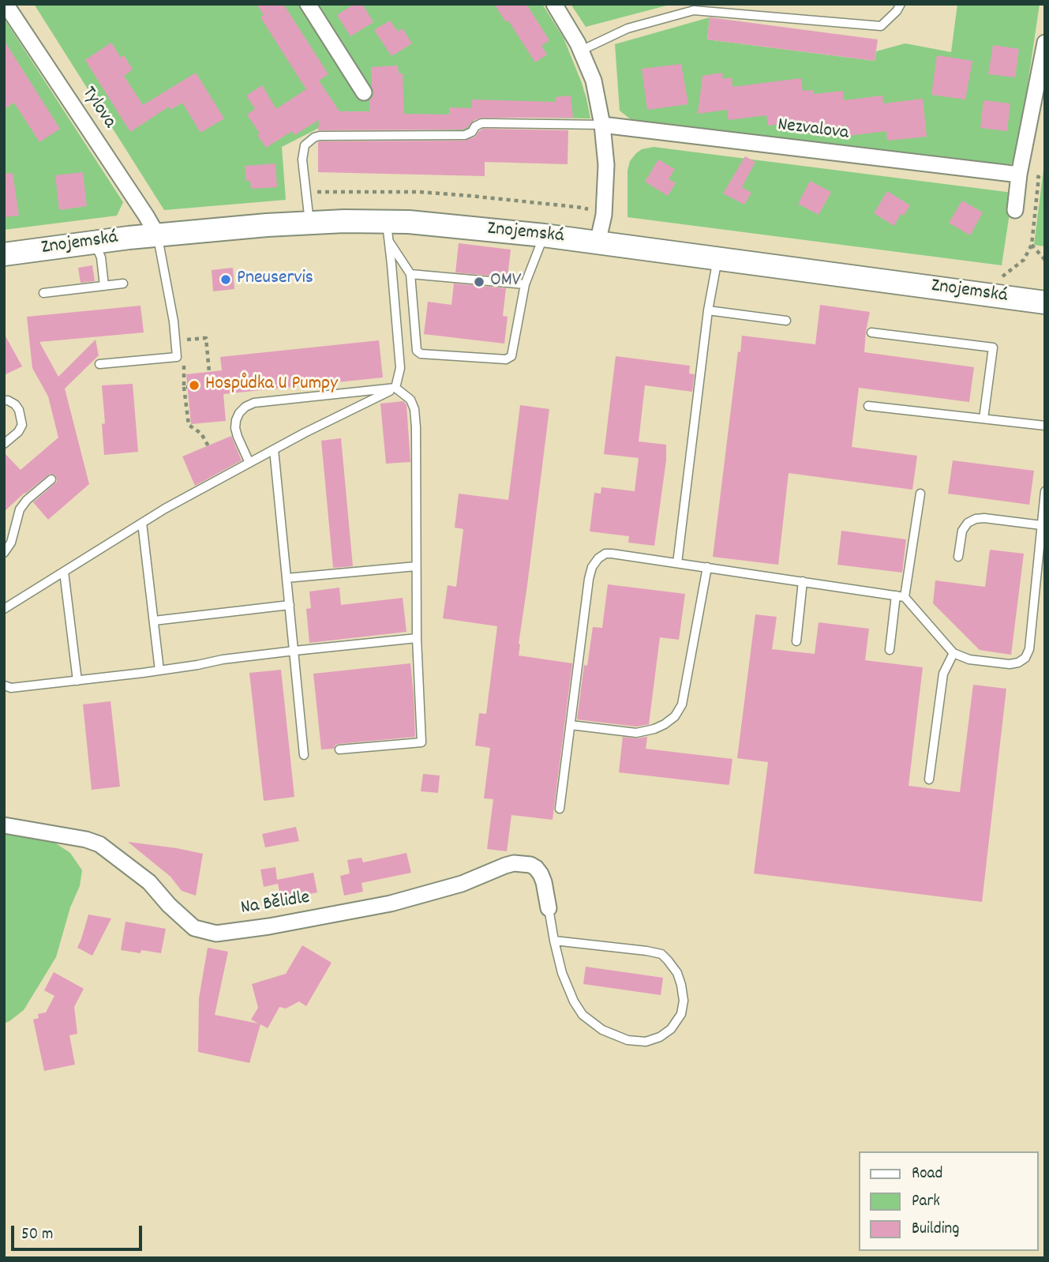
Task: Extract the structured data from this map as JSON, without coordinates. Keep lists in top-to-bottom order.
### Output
{
  "streets": {
    "main road": ["Znojemská"],
    "street": ["Tylova", "Nezvalova", "Na Bělidle"]
  },
  "crossings": [
    ["Tylova", "Znojemská"]
  ],
  "places": ["Pneuservis", "OMV", "Hospůdka U Pumpy"],
  "legend": ["Road", "Park", "Building"],
  "scale_bar": "50 m"
}
